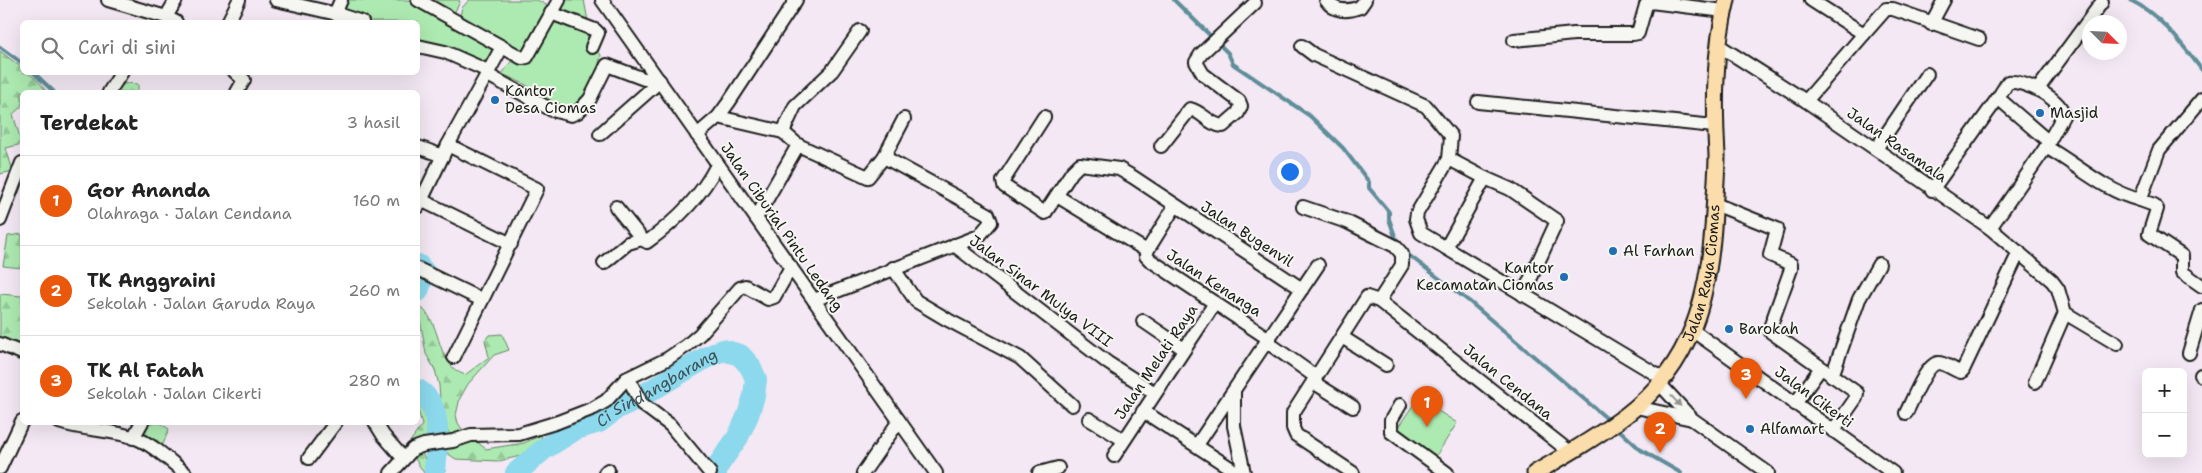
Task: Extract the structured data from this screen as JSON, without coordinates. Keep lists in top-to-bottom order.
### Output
{
  "streets": {
    "main road": ["Jalan Raya Ciomas"],
    "street": [
      "Jalan Rasamala",
      "Jalan Ciburial Pintu Ledang",
      "Jalan Bugenvil",
      "Jalan Kenanga",
      "Jalan Sinar Mulya VIII",
      "Jalan Melati Raya",
      "Jalan Cendana",
      "Jalan Cikerti"
    ]
  },
  "crossings": [
    ["Jalan Rasamala", "Jalan Raya Ciomas"],
    ["Jalan Ciburial Pintu Ledang", "Jalan Sinar Mulya VIII"],
    ["Jalan Bugenvil", "Jalan Kenanga"],
    ["Jalan Raya Ciomas", "Jalan Cendana"],
    ["Jalan Raya Ciomas", "Jalan Cikerti"],
    ["Jalan Kenanga", "Jalan Melati Raya"],
    ["Jalan Sinar Mulya VIII", "Jalan Melati Raya"]
  ],
  "water": ["Ci Sindangbarang"],
  "places": [
    "Kantor Desa Ciomas",
    "Masjid",
    "Al Farhan",
    "Kantor Kecamatan Ciomas",
    "Barokah",
    "Alfamart"
  ],
  "north": "bottom right",
  "page": {
    "search": "Cari di sini",
    "heading": ["Terdekat", "3 hasil"],
    "list": [
      {
        "mark": "1",
        "name": "Gor Ananda",
        "note": "Olahraga · Jalan Cendana",
        "value": "160 m"
      },
      {
        "mark": "2",
        "name": "TK Anggraini",
        "note": "Sekolah · Jalan Garuda Raya",
        "value": "260 m"
      },
      {
        "mark": "3",
        "name": "TK Al Fatah",
        "note": "Sekolah · Jalan Cikerti",
        "value": "280 m"
      }
    ],
    "pins": ["3", "1", "2"],
    "map_buttons": ["+", "−"]
  }
}
